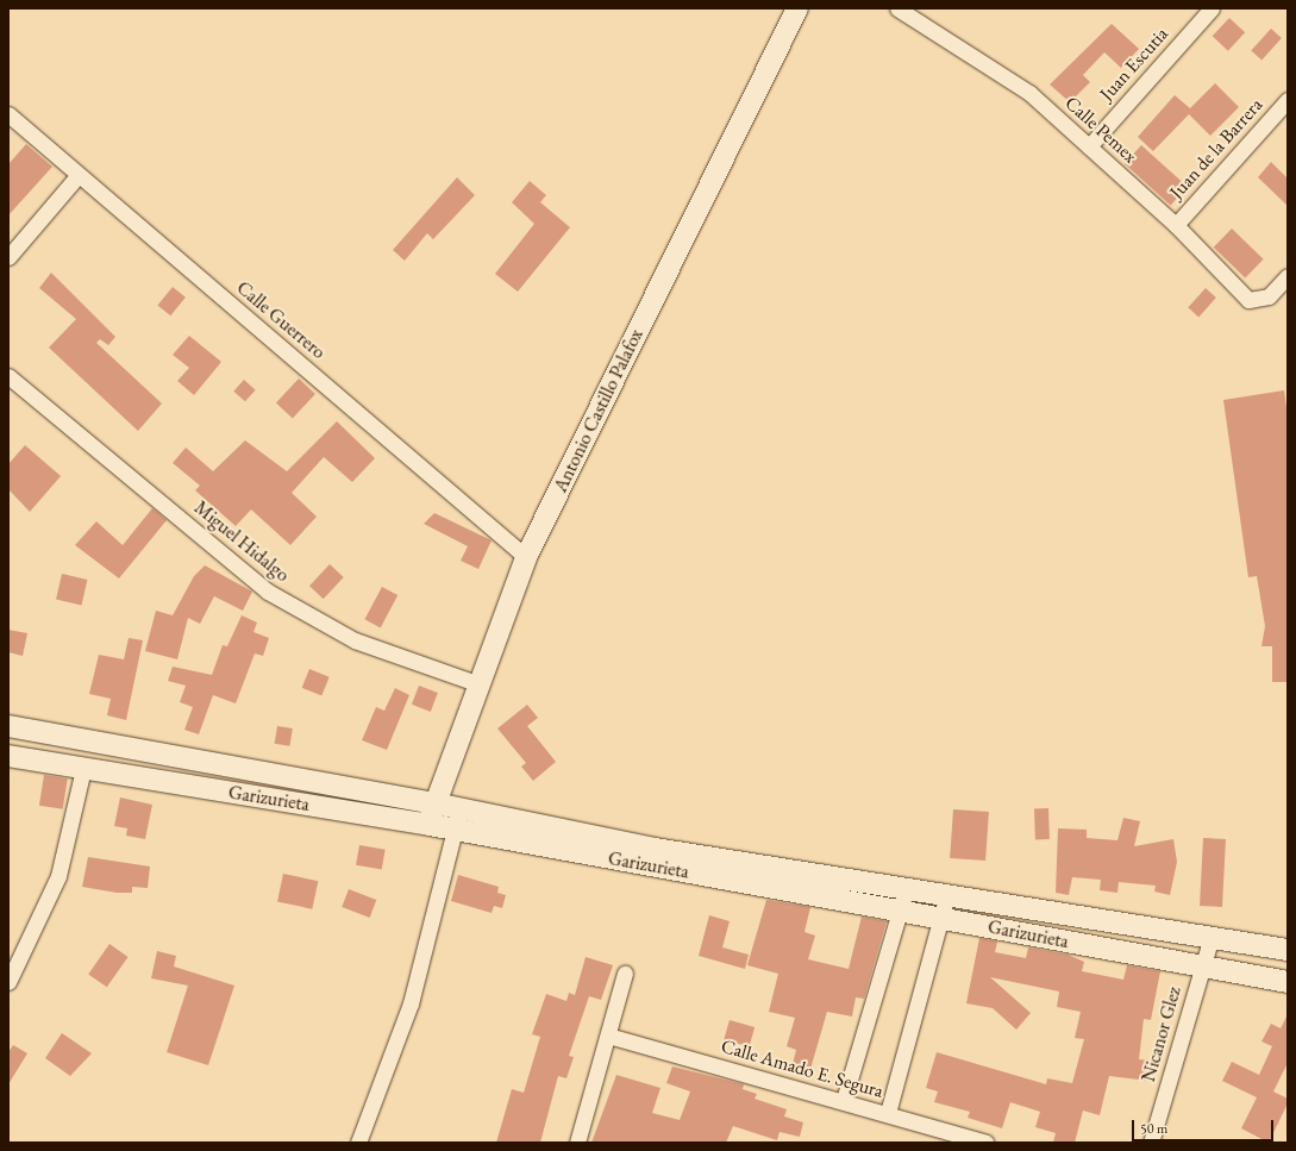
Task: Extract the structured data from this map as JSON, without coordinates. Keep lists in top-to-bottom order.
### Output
{
  "streets": {
    "main road": ["Antonio Castillo Palafox", "Garizurieta"],
    "street": [
      "Juan Escutia",
      "Calle Pemex",
      "Juan de la Barrera",
      "Calle Guerrero",
      "Miguel Hidalgo",
      "Nicanor Glez",
      "Calle Amado E. Segura"
    ]
  },
  "crossings": [
    ["Juan Escutia", "Calle Pemex"],
    ["Calle Pemex", "Juan de la Barrera"],
    ["Calle Guerrero", "Antonio Castillo Palafox"],
    ["Antonio Castillo Palafox", "Miguel Hidalgo"],
    ["Antonio Castillo Palafox", "Garizurieta"],
    ["Garizurieta", "Nicanor Glez"]
  ],
  "scale_bar": "50 m"
}
